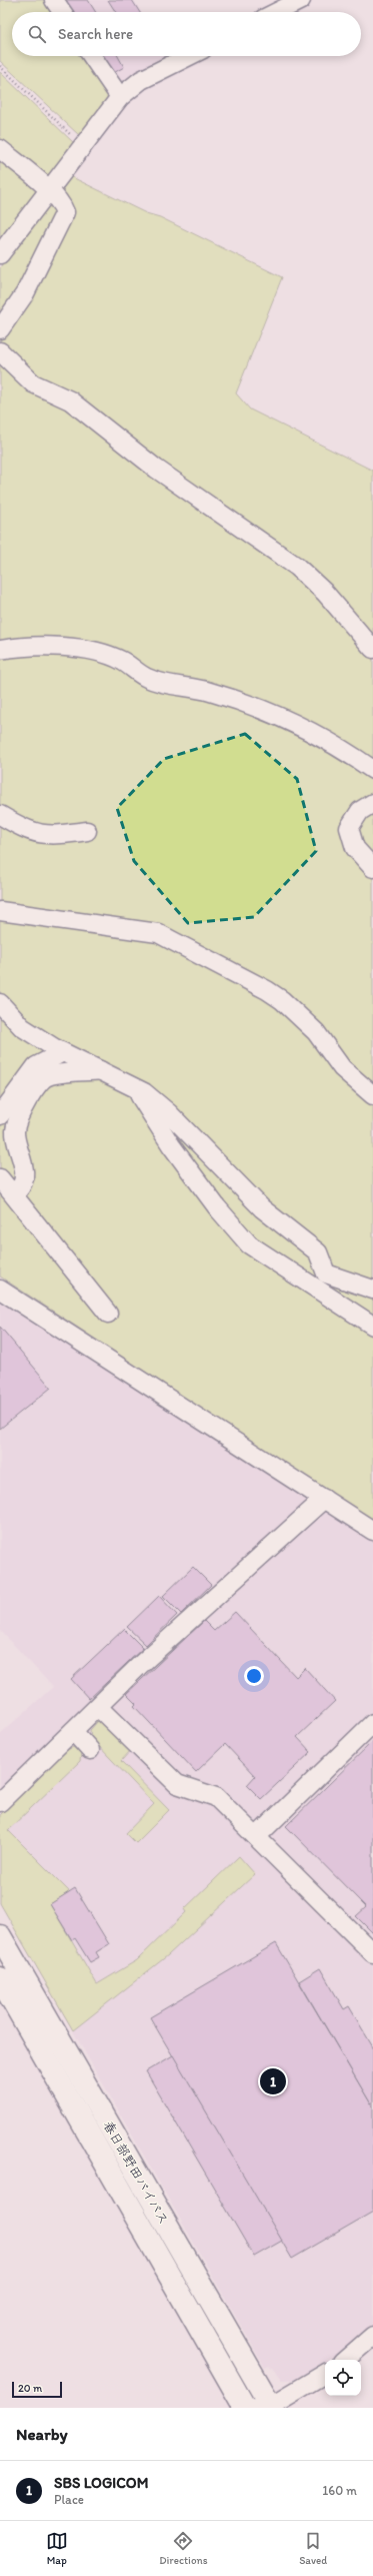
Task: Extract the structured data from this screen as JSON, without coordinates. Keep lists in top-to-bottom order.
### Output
{
  "streets": {
    "highway": ["春日部野田バイパス"]
  },
  "scale_bar": "20 m",
  "page": {
    "search": "Search here",
    "pins": "1",
    "scale": "20 m",
    "heading": "Nearby",
    "list": [
      {
        "mark": "1",
        "name": "SBS LOGICOM",
        "note": "Place",
        "value": "160 m"
      }
    ],
    "nav": ["Map", "Directions", "Saved"]
  }
}
